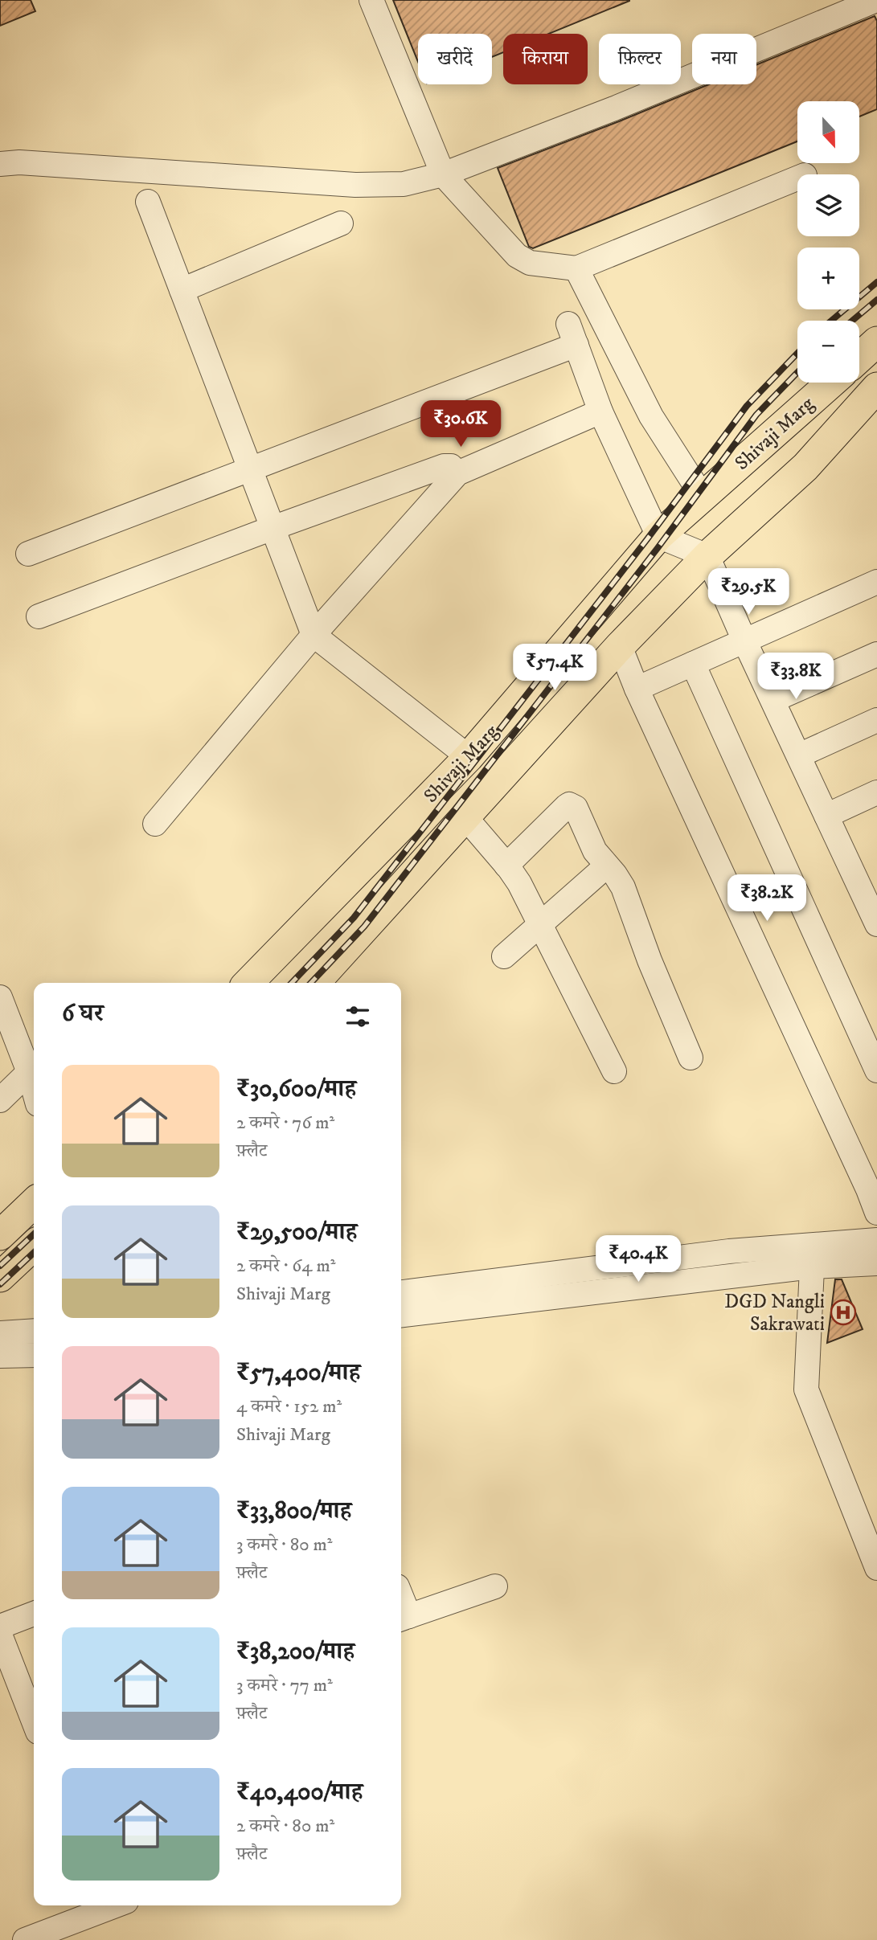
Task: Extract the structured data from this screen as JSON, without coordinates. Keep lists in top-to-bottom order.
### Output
{
  "streets": {
    "main road": ["Shivaji Marg"]
  },
  "places": {
    "hospital": ["DGD Nangli Sakrawati"]
  },
  "north": "bottom",
  "page": {
    "chip": [
      "खरीदें",
      "किराया",
      "फ़िल्टर",
      "नया"
    ],
    "map_buttons": ["+", "−"],
    "price": [
      "₹30.6K",
      "₹29.5K",
      "₹57.4K",
      "₹33.8K",
      "₹38.2K",
      "₹40.4K"
    ],
    "heading": "6 घर",
    "list": [
      {
        "name": "₹30,600/माह",
        "note": "2 कमरे · 76 m² · फ़्लैट"
      },
      {
        "name": "₹29,500/माह",
        "note": "2 कमरे · 64 m² · Shivaji Marg"
      },
      {
        "name": "₹57,400/माह",
        "note": "4 कमरे · 152 m² · Shivaji Marg"
      },
      {
        "name": "₹33,800/माह",
        "note": "3 कमरे · 80 m² · फ़्लैट"
      },
      {
        "name": "₹38,200/माह",
        "note": "3 कमरे · 77 m² · फ़्लैट"
      },
      {
        "name": "₹40,400/माह",
        "note": "2 कमरे · 80 m² · फ़्लैट"
      }
    ]
  }
}
